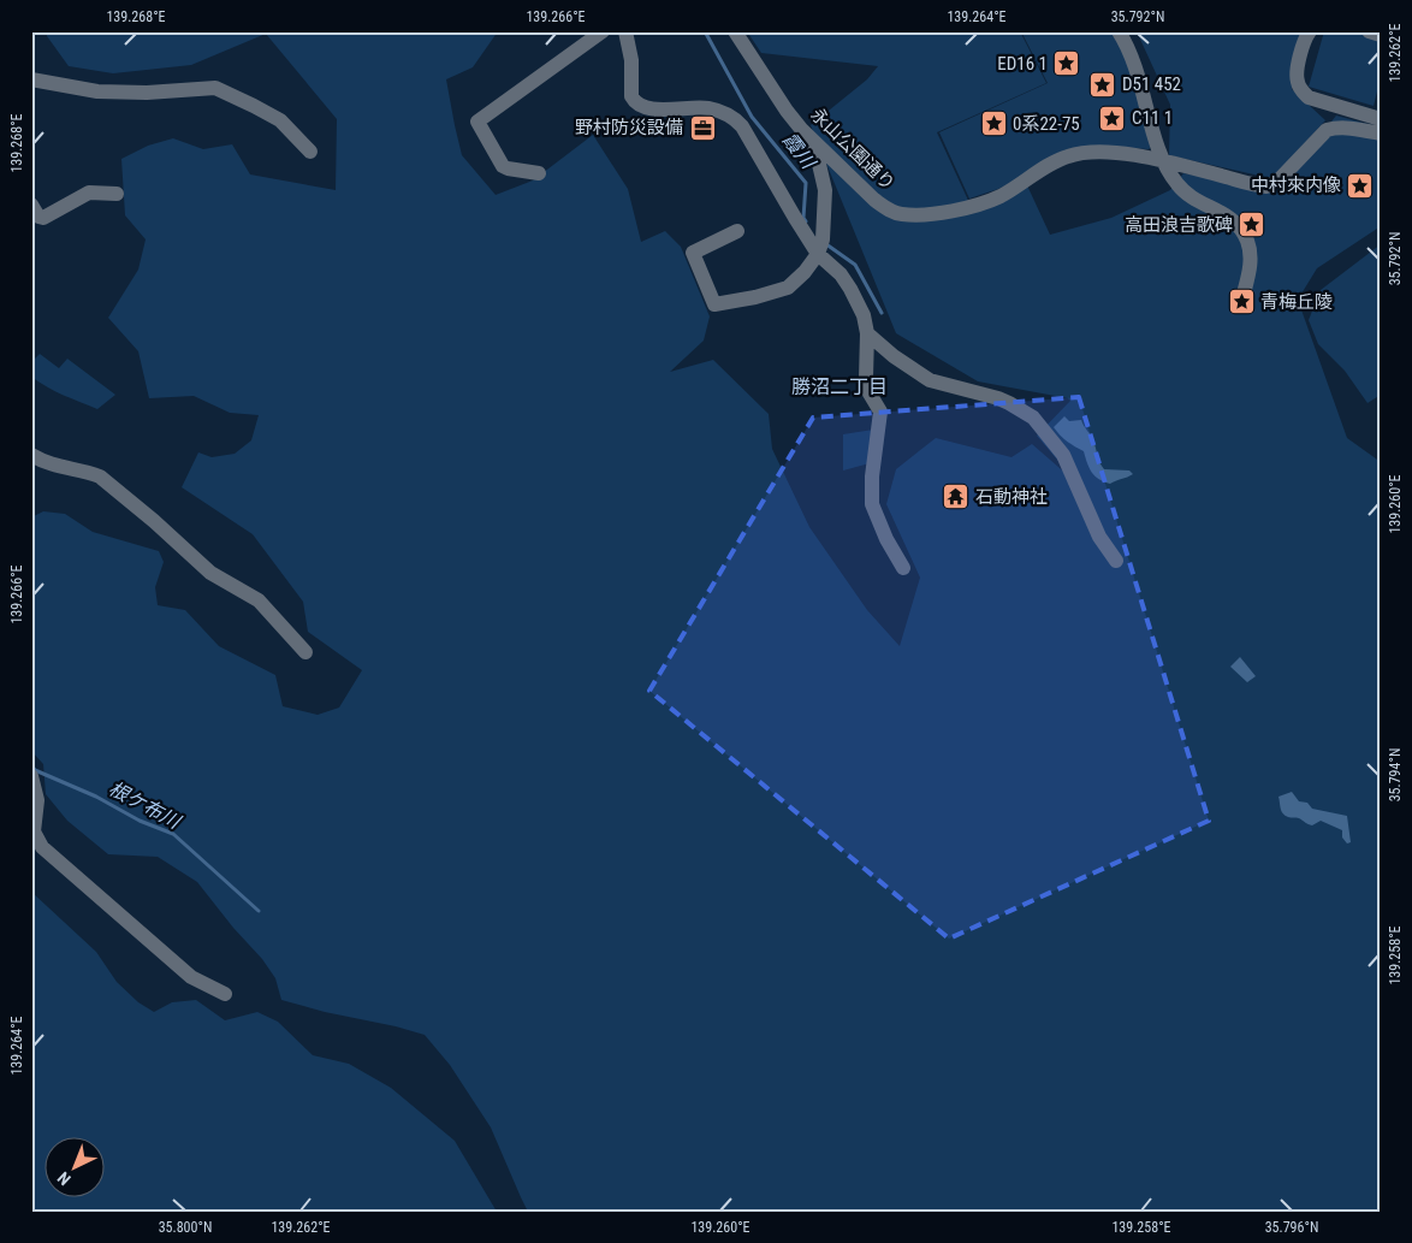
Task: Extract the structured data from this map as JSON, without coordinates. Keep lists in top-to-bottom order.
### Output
{
  "streets": {
    "street": ["永山公園通り"]
  },
  "districts": ["勝沼二丁目"],
  "water": ["霞川", "根ケ布川"],
  "places": {
    "place": [
      "ED16 1",
      "D51 452",
      "C11 1",
      "0系22-75",
      "中村來内像",
      "高田浪吉歌碑",
      "青梅丘陵"
    ],
    "office": ["野村防災設備"],
    "temple": ["石動神社"]
  },
  "north": "bottom left",
  "coordinates": [
    "139.268°E",
    "139.266°E",
    "139.264°E",
    "35.792°N",
    "139.262°E",
    "139.260°E",
    "35.794°N",
    "139.258°E",
    "35.800°N",
    "35.796°N"
  ]
}
